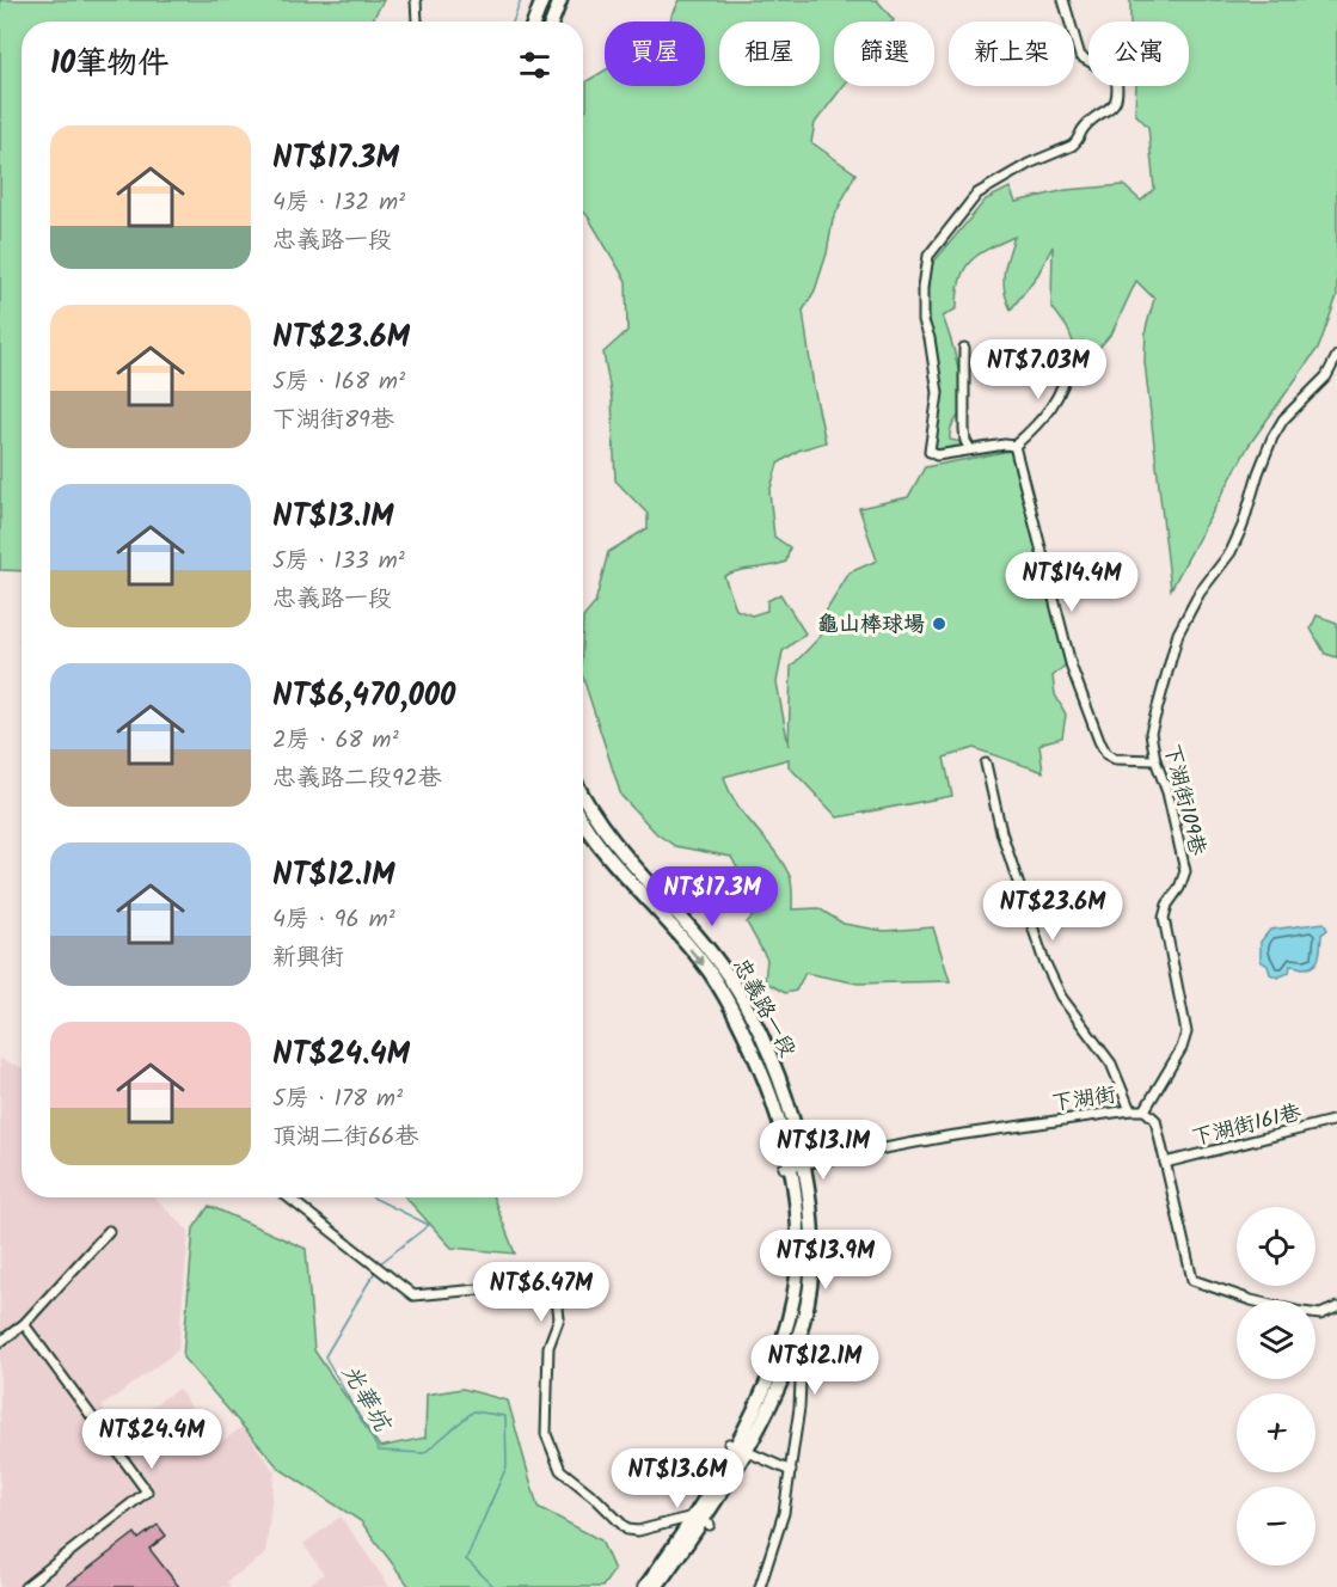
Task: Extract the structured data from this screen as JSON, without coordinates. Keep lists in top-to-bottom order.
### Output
{
  "streets": {
    "main road": ["忠義路一段"],
    "street": ["下湖街109巷", "下湖街", "下湖街161巷"]
  },
  "crossings": [
    ["下湖街109巷", "下湖街"],
    ["忠義路一段", "下湖街"],
    ["下湖街", "下湖街161巷"]
  ],
  "water": ["光華坑"],
  "places": ["龜山棒球場"],
  "page": {
    "chip": [
      "買屋",
      "租屋",
      "篩選",
      "新上架",
      "公寓"
    ],
    "heading": "10筆物件",
    "list": [
      {
        "name": "NT$17.3M",
        "note": "4房 · 132 m² · 忠義路一段"
      },
      {
        "name": "NT$23.6M",
        "note": "5房 · 168 m² · 下湖街89巷"
      },
      {
        "name": "NT$13.1M",
        "note": "5房 · 133 m² · 忠義路一段"
      },
      {
        "name": "NT$6,470,000",
        "note": "2房 · 68 m² · 忠義路二段92巷"
      },
      {
        "name": "NT$12.1M",
        "note": "4房 · 96 m² · 新興街"
      },
      {
        "name": "NT$24.4M",
        "note": "5房 · 178 m² · 頂湖二街66巷"
      }
    ],
    "price": [
      "NT$7.03M",
      "NT$14.4M",
      "NT$17.3M",
      "NT$23.6M",
      "NT$13.1M",
      "NT$13.9M",
      "NT$6.47M",
      "NT$12.1M",
      "NT$24.4M",
      "NT$13.6M"
    ],
    "map_buttons": ["+", "−"]
  }
}
